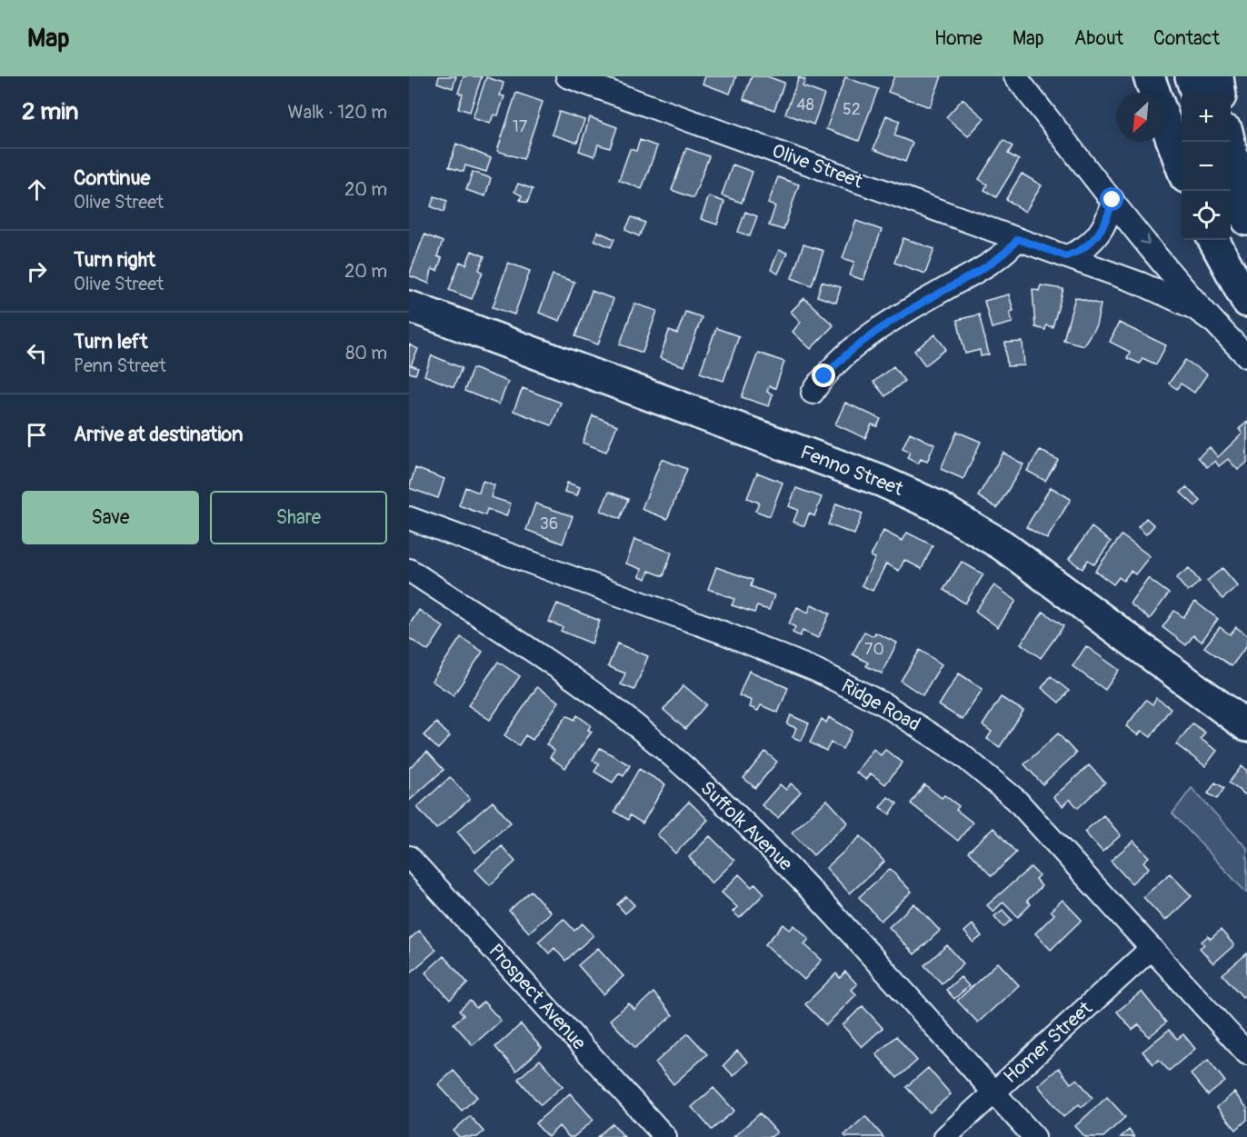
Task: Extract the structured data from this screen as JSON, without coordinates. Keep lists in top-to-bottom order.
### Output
{
  "streets": {
    "main road": ["Fenno Street"],
    "street": [
      "Olive Street",
      "Ridge Road",
      "Suffolk Avenue",
      "Prospect Avenue",
      "Homer Street"
    ]
  },
  "crossings": [
    ["Ridge Road", "Homer Street"],
    ["Suffolk Avenue", "Homer Street"]
  ],
  "house_numbers": [
    "48",
    "52",
    "17",
    "36",
    "70"
  ],
  "north": "bottom left",
  "page": {
    "header": "Map",
    "nav": [
      "Home",
      "Map",
      "About",
      "Contact"
    ],
    "heading": ["2 min", "Walk · 120 m"],
    "map_buttons": ["+", "−"],
    "list": [
      ["Continue", "Olive Street", "20 m"],
      ["Turn right", "Olive Street", "20 m"],
      ["Turn left", "Penn Street", "80 m"],
      "Arrive at destination"
    ],
    "buttons": ["Save", "Share"]
  }
}
